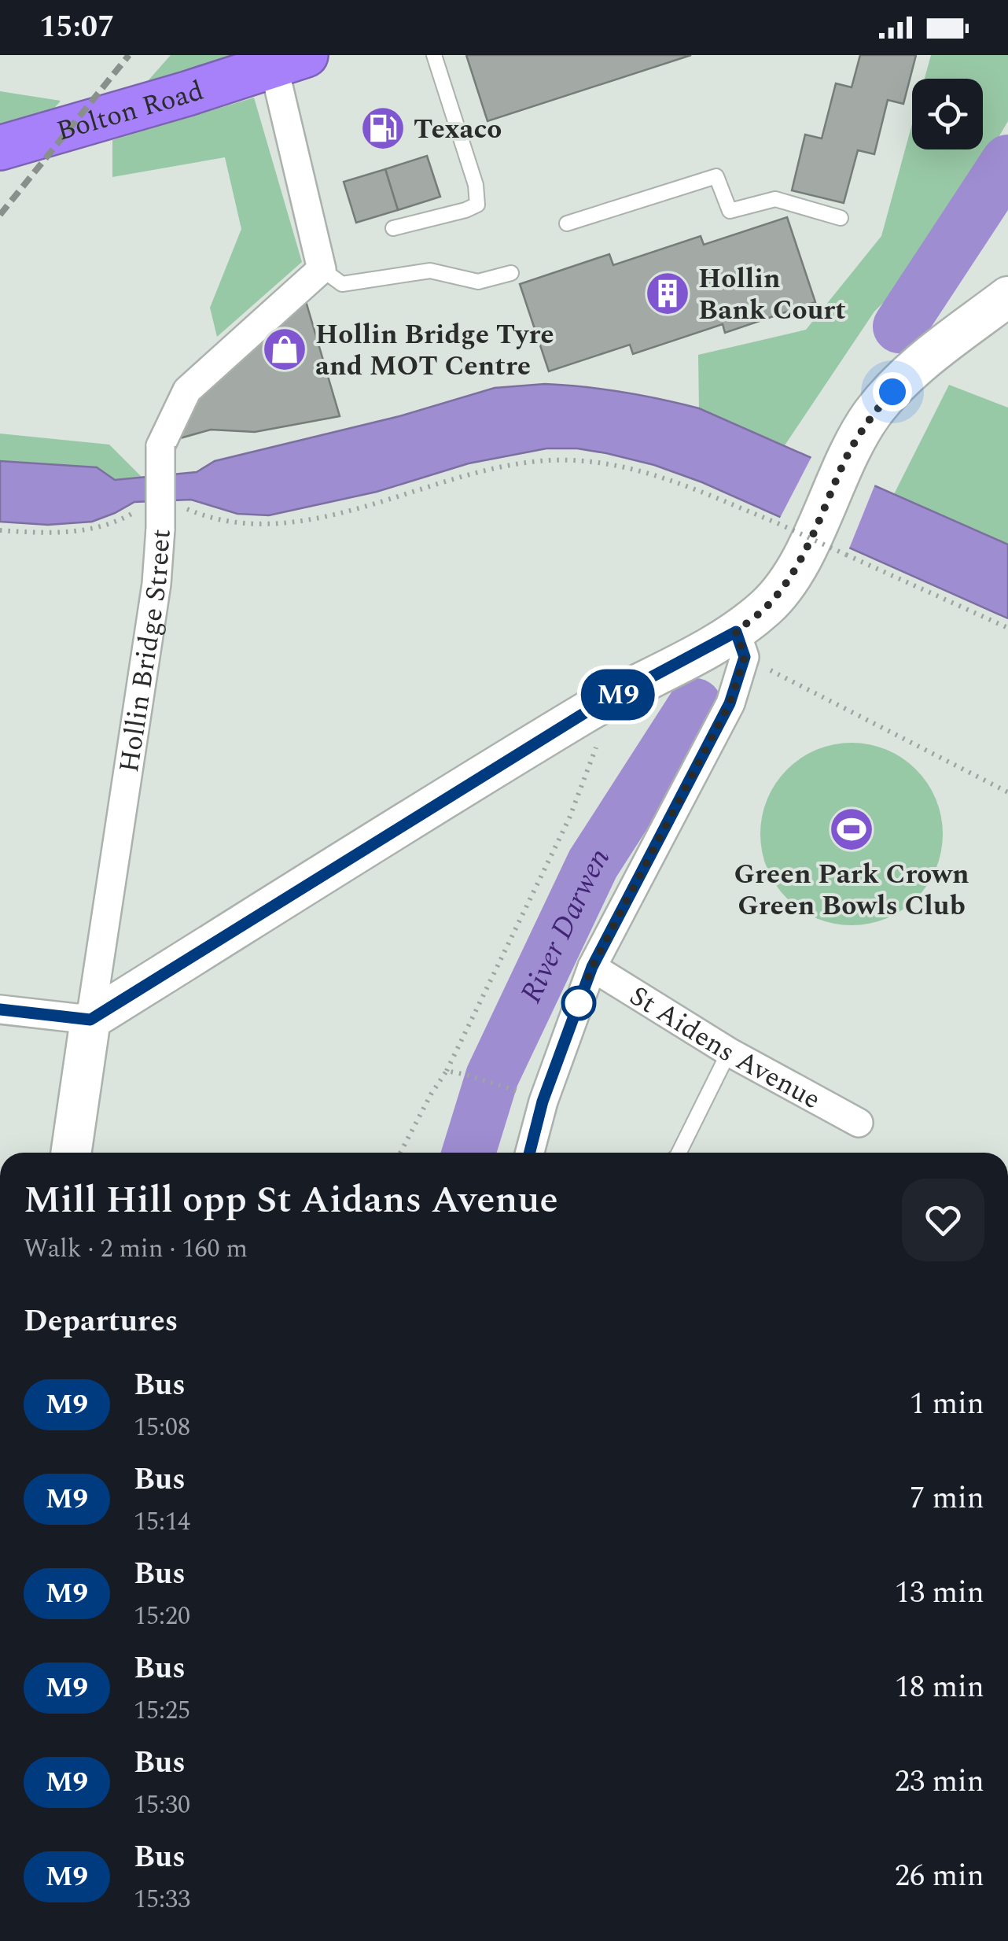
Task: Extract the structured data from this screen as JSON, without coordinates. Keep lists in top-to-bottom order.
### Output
{
  "streets": {
    "highway": ["Bolton Road"],
    "main road": ["Hollin Bridge Street"],
    "street": ["St Aidens Avenue"]
  },
  "water": ["River Darwen"],
  "places": {
    "fuel station": ["Texaco"],
    "building": ["Hollin Bank Court"],
    "shop": ["Hollin Bridge Tyre and MOT Centre"],
    "sports": ["Green Park Crown Green Bowls Club"]
  },
  "lines": ["bus line M9"],
  "page": {
    "status": "15:07",
    "on_map": "M9",
    "heading": [
      ["Mill Hill opp St Aidans Avenue", "Walk · 2 min · 160 m"],
      "Departures"
    ],
    "list": [
      {
        "mark": "M9",
        "name": "Bus",
        "note": "15:08",
        "value": "1 min"
      },
      {
        "mark": "M9",
        "name": "Bus",
        "note": "15:14",
        "value": "7 min"
      },
      {
        "mark": "M9",
        "name": "Bus",
        "note": "15:20",
        "value": "13 min"
      },
      {
        "mark": "M9",
        "name": "Bus",
        "note": "15:25",
        "value": "18 min"
      },
      {
        "mark": "M9",
        "name": "Bus",
        "note": "15:30",
        "value": "23 min"
      },
      {
        "mark": "M9",
        "name": "Bus",
        "note": "15:33",
        "value": "26 min"
      }
    ]
  }
}
